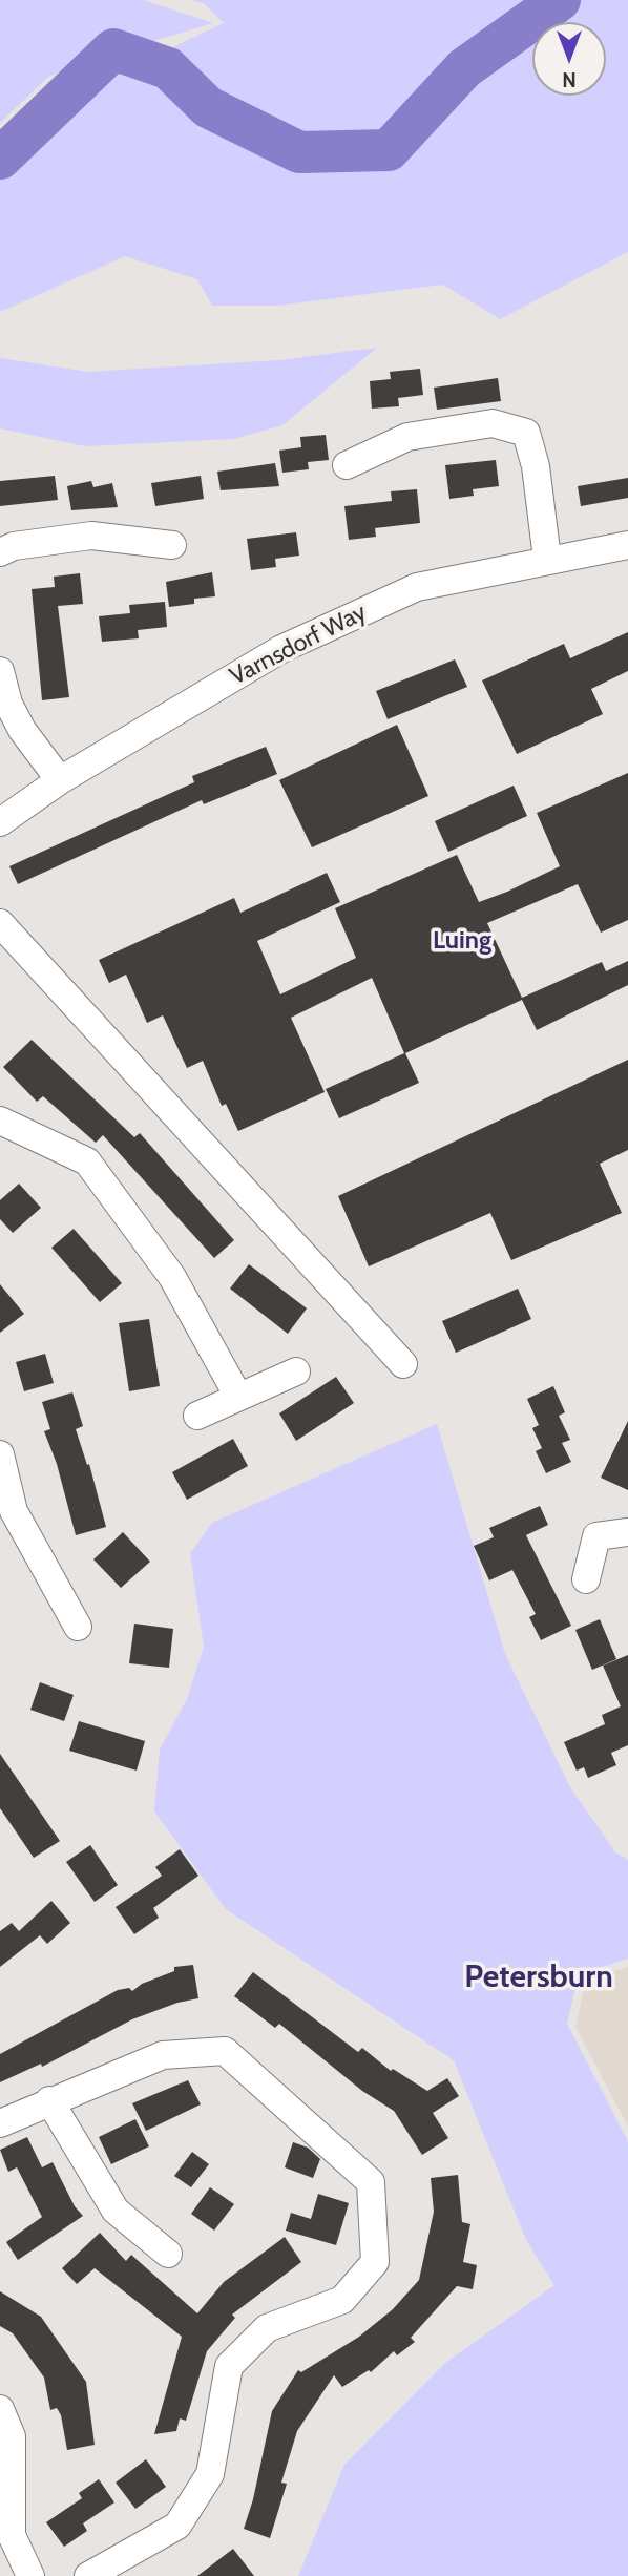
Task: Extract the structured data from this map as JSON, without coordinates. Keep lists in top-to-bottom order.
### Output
{
  "streets": {
    "street": ["Varnsdorf Way"]
  },
  "districts": ["Luing", "Petersburn"],
  "north": "bottom"
}
